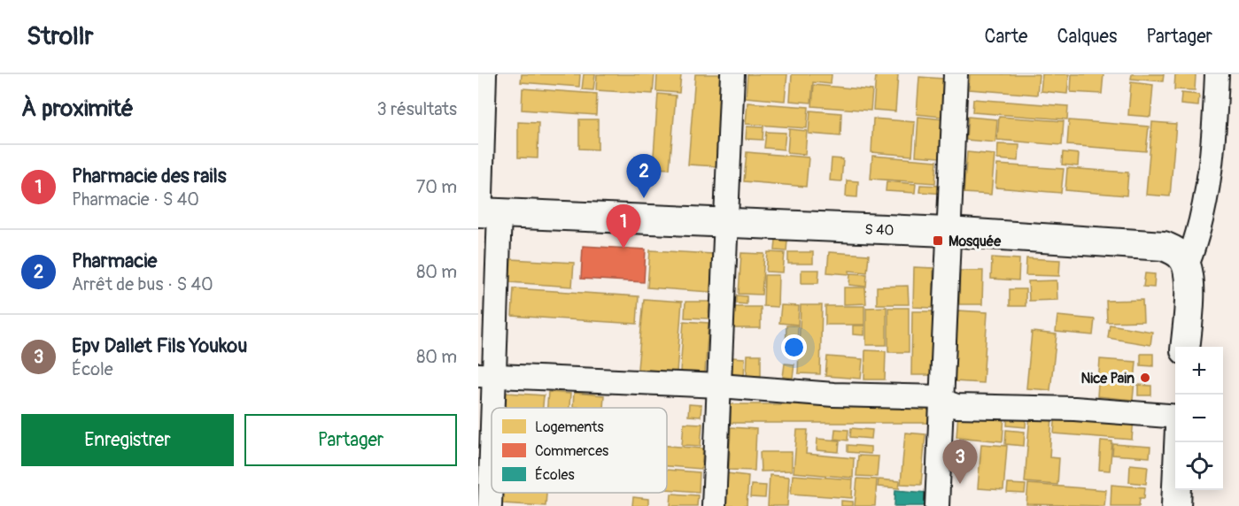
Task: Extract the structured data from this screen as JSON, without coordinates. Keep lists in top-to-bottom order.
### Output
{
  "streets": {
    "street": ["S 40"]
  },
  "places": {
    "transit": ["Mosquée"],
    "other": ["Nice Pain"]
  },
  "legend": ["Logements", "Commerces", "Écoles"],
  "page": {
    "header": "Strollr",
    "nav": ["Carte", "Calques", "Partager"],
    "heading": ["À proximité", "3 résultats"],
    "list": [
      {
        "mark": "1",
        "name": "Pharmacie des rails",
        "note": "Pharmacie · S 40",
        "value": "70 m"
      },
      {
        "mark": "2",
        "name": "Pharmacie",
        "note": "Arrêt de bus · S 40",
        "value": "80 m"
      },
      {
        "mark": "3",
        "name": "Epv Dallet Fils Youkou",
        "note": "École",
        "value": "80 m"
      }
    ],
    "pins": ["2", "1", "3"],
    "map_buttons": ["+", "−"],
    "buttons": ["Enregistrer", "Partager"]
  }
}
